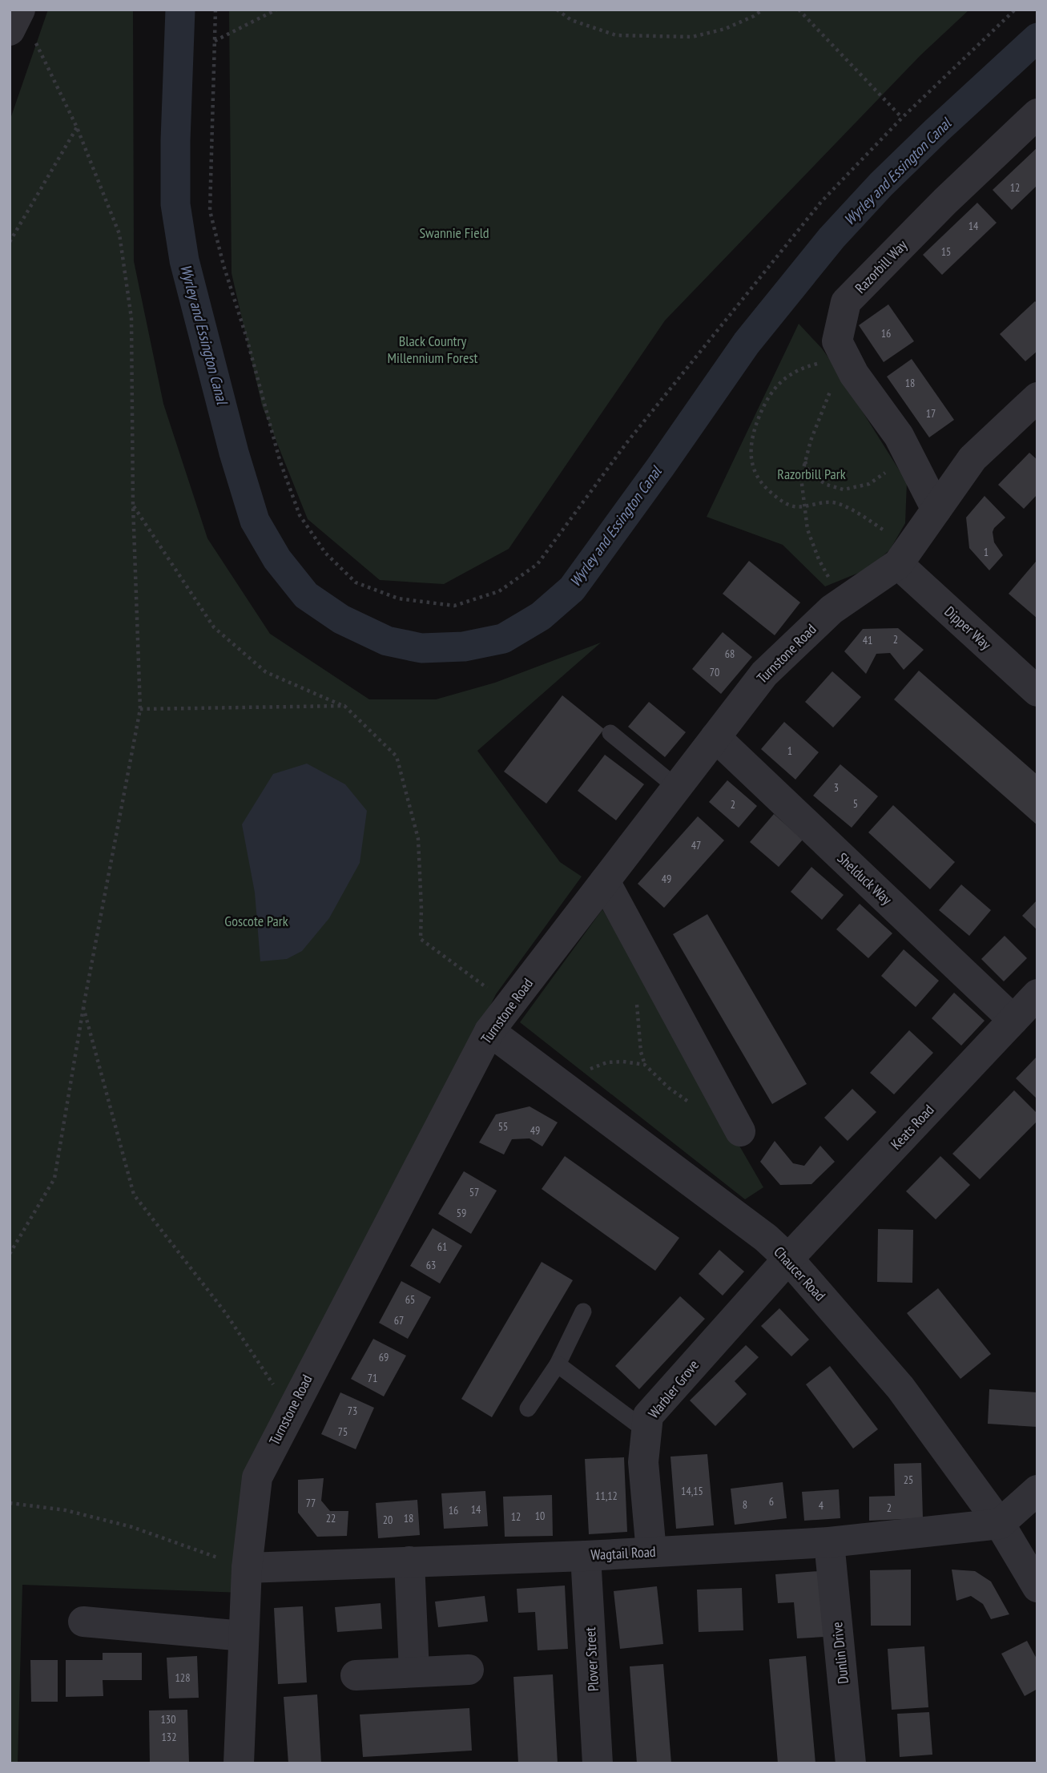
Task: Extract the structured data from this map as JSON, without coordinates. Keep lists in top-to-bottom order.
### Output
{
  "streets": {
    "street": [
      "Razorbill Way",
      "Dipper Way",
      "Turnstone Road",
      "Shelduck Way",
      "Keats Road",
      "Chaucer Road",
      "Warbler Grove",
      "Wagtail Road",
      "Dunlin Drive",
      "Plover Street"
    ]
  },
  "crossings": [
    ["Dipper Way", "Turnstone Road"],
    ["Turnstone Road", "Shelduck Way"],
    ["Turnstone Road", "Chaucer Road"],
    ["Turnstone Road", "Wagtail Road"],
    ["Shelduck Way", "Keats Road"],
    ["Keats Road", "Chaucer Road"],
    ["Keats Road", "Warbler Grove"],
    ["Chaucer Road", "Warbler Grove"],
    ["Chaucer Road", "Wagtail Road"],
    ["Warbler Grove", "Wagtail Road"],
    ["Wagtail Road", "Dunlin Drive"],
    ["Wagtail Road", "Plover Street"]
  ],
  "water": ["Wyrley and Essington Canal"],
  "parks": [
    "Swannie Field",
    "Black Country Millennium Forest",
    "Razorbill Park",
    "Goscote Park"
  ],
  "house_numbers": [
    "12",
    "14",
    "15",
    "16",
    "18",
    "17",
    "1",
    "2",
    "41",
    "68",
    "70",
    "1",
    "3",
    "5",
    "2",
    "47",
    "49",
    "55",
    "49",
    "57",
    "59",
    "61",
    "63",
    "65",
    "67",
    "69",
    "71",
    "73",
    "75",
    "25",
    "14,15",
    "11,12",
    "6",
    "77",
    "8",
    "4",
    "2",
    "14",
    "16",
    "10",
    "12",
    "22",
    "18",
    "20",
    "128",
    "130",
    "132"
  ]
}
